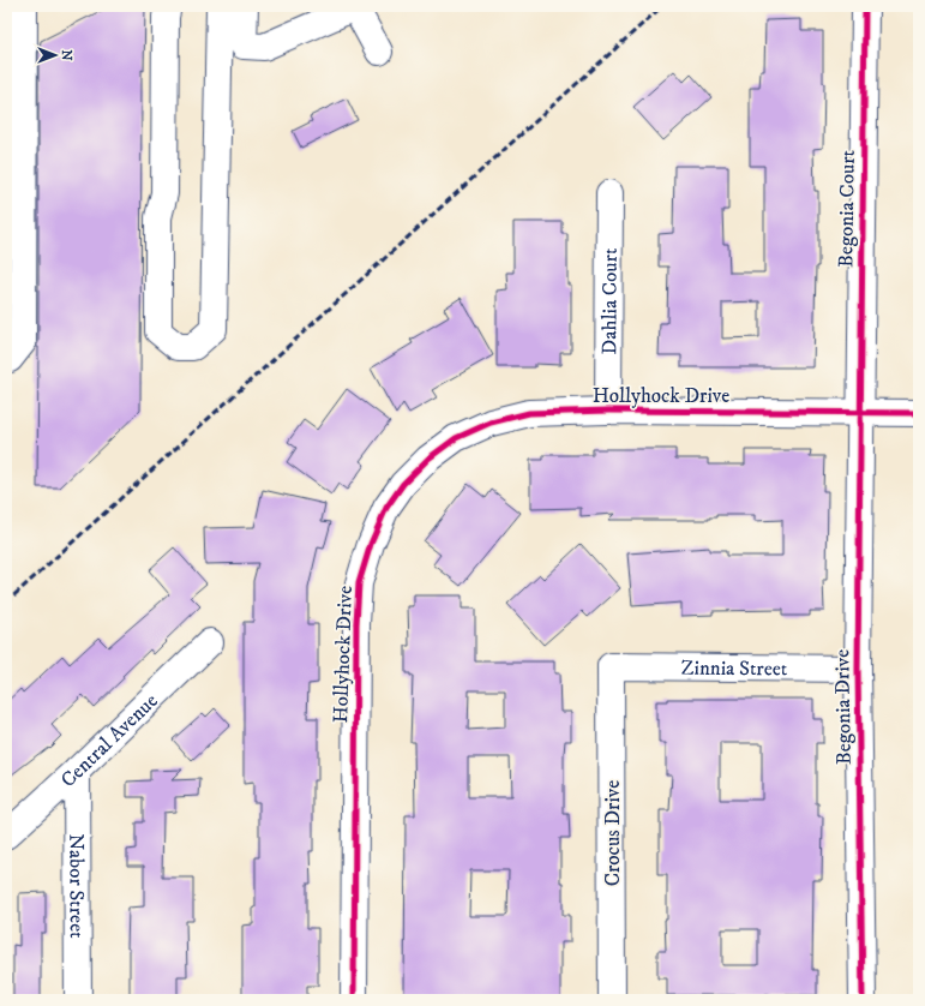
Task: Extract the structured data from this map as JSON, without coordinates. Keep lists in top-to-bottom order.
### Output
{
  "streets": {
    "street": [
      "Begonia Court",
      "Dahlia Court",
      "Hollyhock Drive",
      "Zinnia Street",
      "Begonia Drive",
      "Central Avenue",
      "Crocus Drive",
      "Nabor Street"
    ]
  },
  "crossings": [
    ["Begonia Court", "Hollyhock Drive"],
    ["Begonia Court", "Begonia Drive"],
    ["Dahlia Court", "Hollyhock Drive"],
    ["Hollyhock Drive", "Begonia Drive"],
    ["Zinnia Street", "Begonia Drive"],
    ["Zinnia Street", "Crocus Drive"],
    ["Central Avenue", "Nabor Street"]
  ],
  "north": "right"
}
